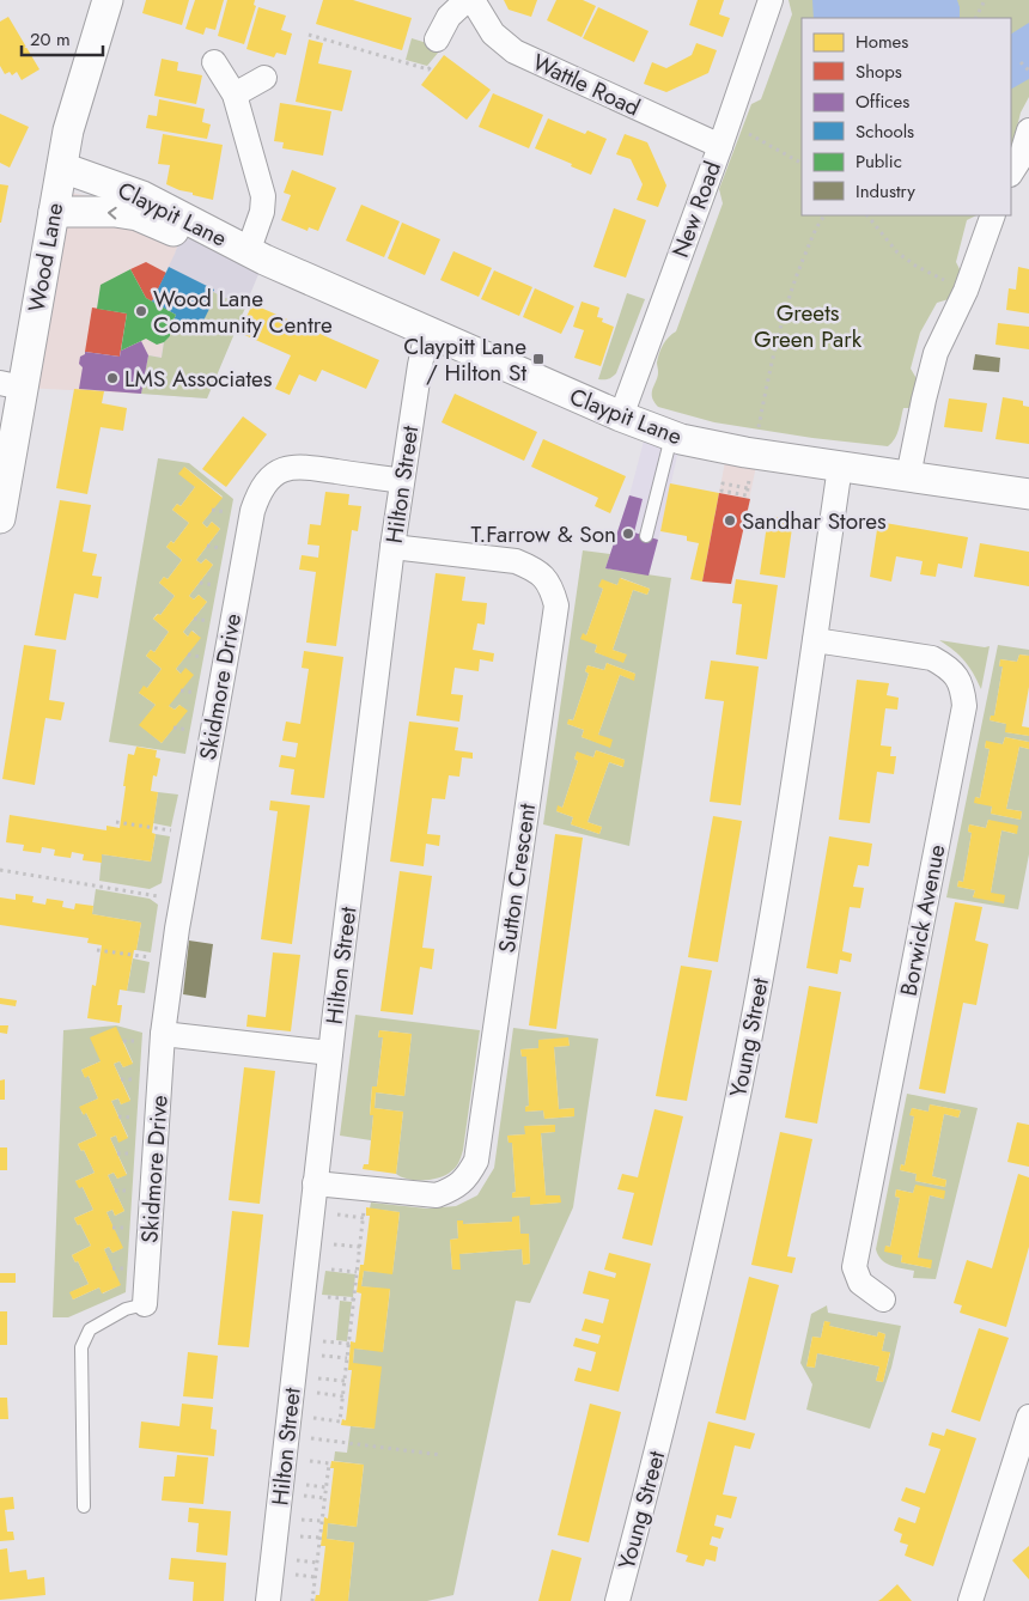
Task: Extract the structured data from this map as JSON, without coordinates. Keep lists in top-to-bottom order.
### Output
{
  "streets": {
    "street": [
      "Wattle Road",
      "New Road",
      "Claypit Lane",
      "Wood Lane",
      "Hilton Street",
      "Skidmore Drive",
      "Sutton Crescent",
      "Borwick Avenue",
      "Young Street"
    ]
  },
  "crossings": [
    ["Wattle Road", "New Road"],
    ["New Road", "Claypit Lane"],
    ["Claypit Lane", "Wood Lane"],
    ["Claypit Lane", "Hilton Street"],
    ["Claypit Lane", "Young Street"],
    ["Hilton Street", "Skidmore Drive"],
    ["Hilton Street", "Sutton Crescent"],
    ["Borwick Avenue", "Young Street"]
  ],
  "parks": ["Greets Green Park"],
  "places": {
    "other": [
      "Wood Lane Community Centre",
      "LMS Associates",
      "Sandhar Stores",
      "T.Farrow & Son"
    ],
    "transit": ["Claypitt Lane / Hilton St"]
  },
  "legend": [
    "Homes",
    "Shops",
    "Offices",
    "Schools",
    "Public",
    "Industry"
  ],
  "scale_bar": "20 m"
}
